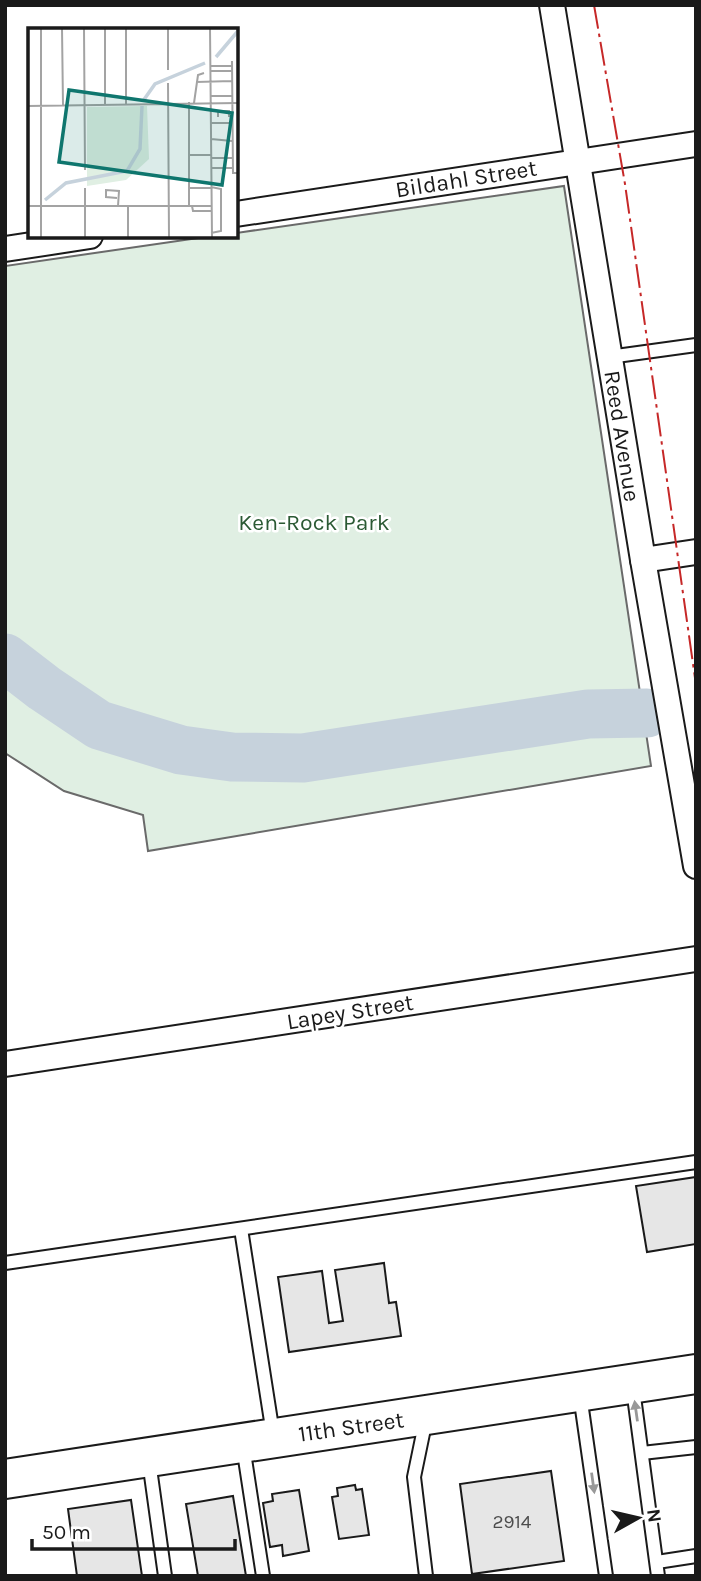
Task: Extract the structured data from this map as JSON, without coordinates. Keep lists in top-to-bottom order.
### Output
{
  "streets": {
    "main road": ["11th Street"],
    "street": ["Bildahl Street", "Reed Avenue", "Lapey Street"]
  },
  "crossings": [
    ["Bildahl Street", "Reed Avenue"]
  ],
  "parks": ["Ken-Rock Park"],
  "house_numbers": ["2914"],
  "scale_bar": "50 m",
  "north": "right"
}
